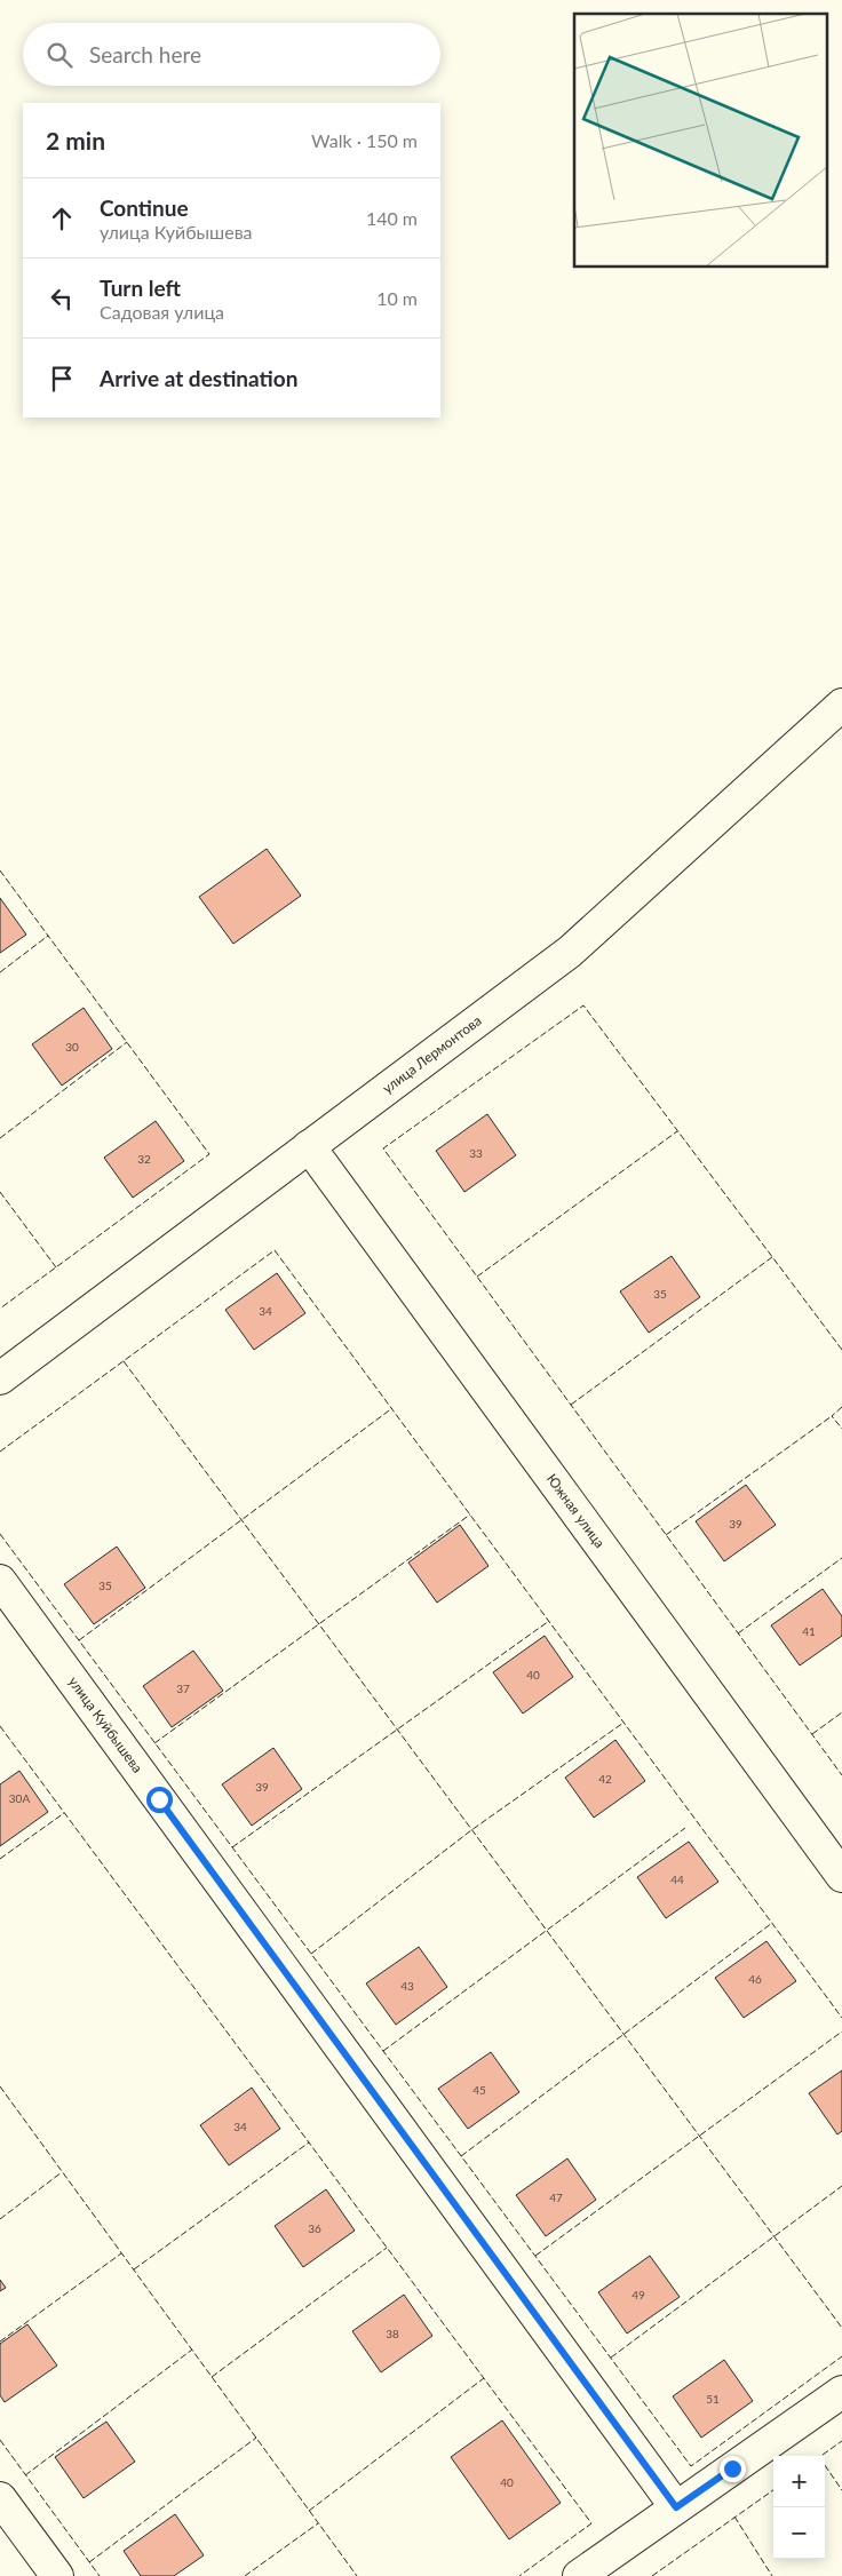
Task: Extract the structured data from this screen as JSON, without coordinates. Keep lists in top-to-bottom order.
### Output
{
  "streets": {
    "street": ["улица Лермонтова", "Южная улица", "улица Куйбышева"]
  },
  "crossings": [
    ["улица Лермонтова", "Южная улица"]
  ],
  "house_numbers": [
    "30",
    "33",
    "32",
    "35",
    "34",
    "39",
    "35",
    "41",
    "40",
    "37",
    "42",
    "39",
    "30А",
    "44",
    "46",
    "43",
    "45",
    "34",
    "47",
    "36",
    "49",
    "38",
    "51",
    "40"
  ],
  "page": {
    "search": "Search here",
    "heading": ["2 min", "Walk · 150 m"],
    "list": [
      ["Continue", "улица Куйбышева", "140 m"],
      ["Turn left", "Садовая улица", "10 m"],
      "Arrive at destination"
    ],
    "map_buttons": ["+", "−"]
  }
}
